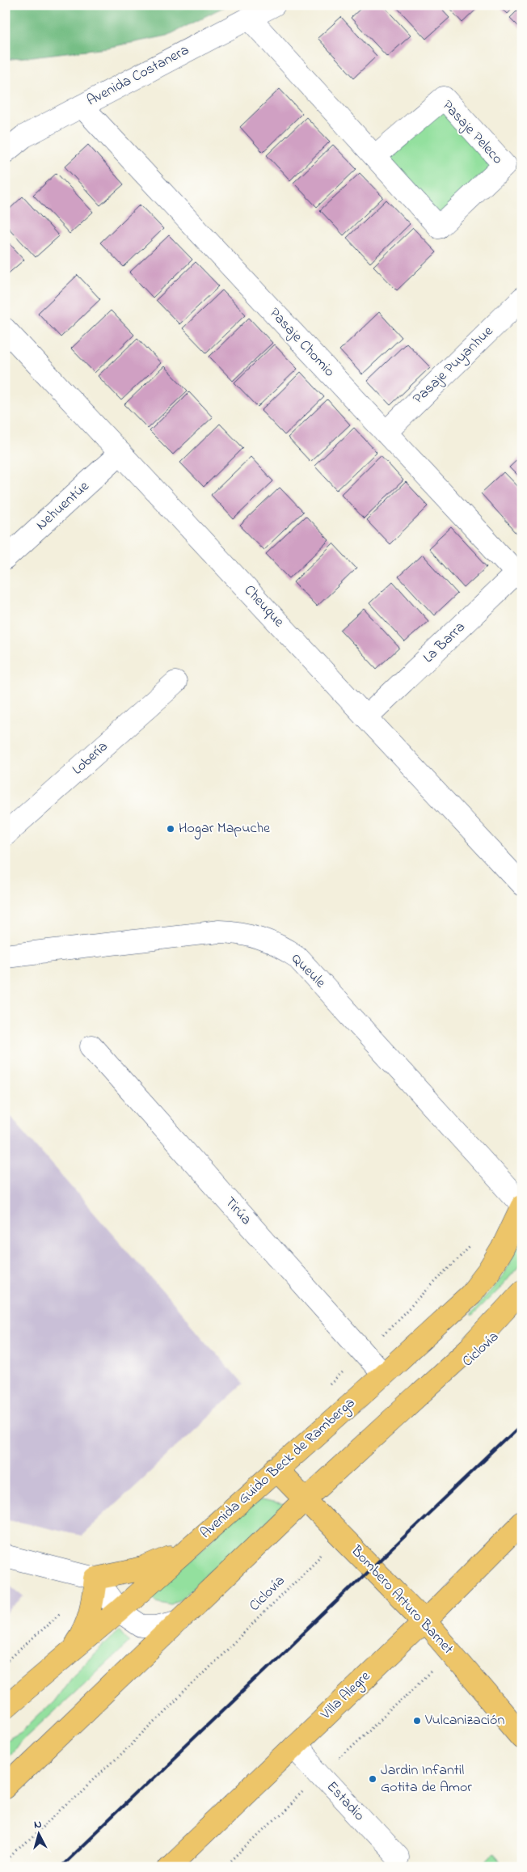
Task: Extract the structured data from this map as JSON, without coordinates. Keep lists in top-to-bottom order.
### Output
{
  "streets": {
    "main road": ["Avenida Guido Beck de Ramberga", "Bombero Arturo Barnet", "Villa Alegre"],
    "street": [
      "Avenida Costanera",
      "Pasaje Peleco",
      "Pasaje Chomio",
      "Pasaje Puyanhue",
      "Nehuentúe",
      "Cheuque",
      "La Barra",
      "Lobería",
      "Queule",
      "Tirúa",
      "Estadio"
    ],
    "path": ["Ciclovía"]
  },
  "crossings": [
    ["Avenida Costanera", "Pasaje Peleco"],
    ["Avenida Costanera", "Pasaje Chomio"],
    ["Pasaje Chomio", "Pasaje Puyanhue"],
    ["Pasaje Chomio", "La Barra"],
    ["Nehuentúe", "Cheuque"],
    ["Cheuque", "La Barra"],
    ["Queule", "Avenida Guido Beck de Ramberga"],
    ["Tirúa", "Avenida Guido Beck de Ramberga"],
    ["Ciclovía", "Bombero Arturo Barnet"],
    ["Avenida Guido Beck de Ramberga", "Bombero Arturo Barnet"],
    ["Bombero Arturo Barnet", "Villa Alegre"],
    ["Villa Alegre", "Estadio"]
  ],
  "places": ["Hogar Mapuche", "Vulcanización", "Jardin Infantil Gotita de Amor"],
  "north": "top"
}
